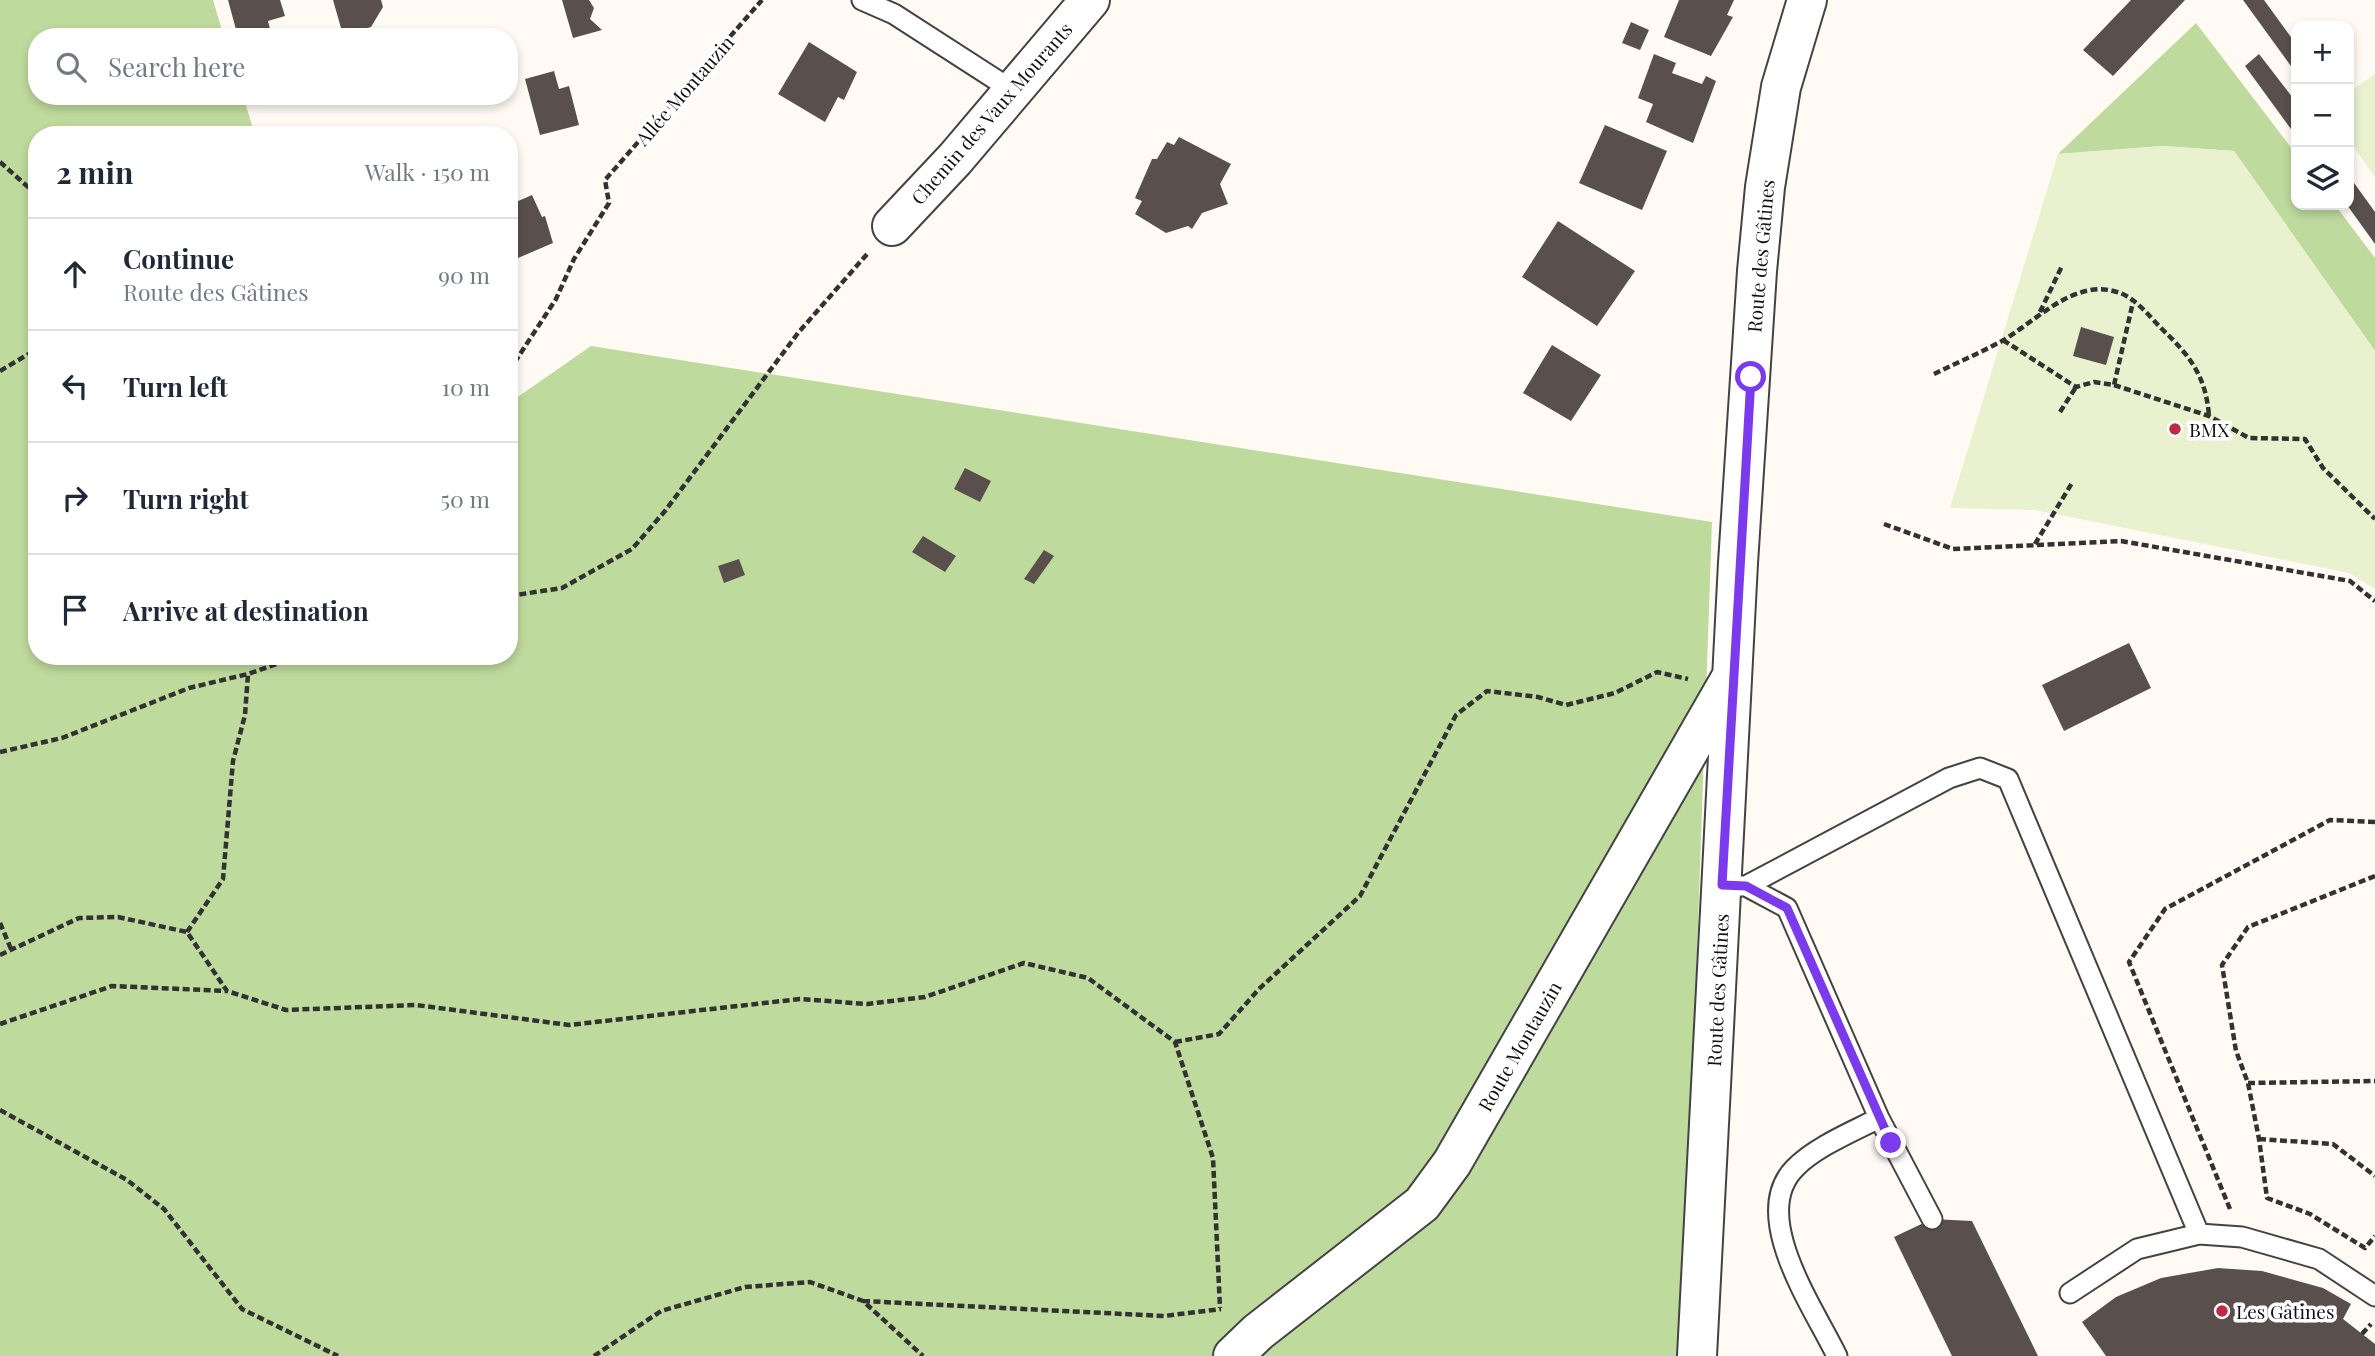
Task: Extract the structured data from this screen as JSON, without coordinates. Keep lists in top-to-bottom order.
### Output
{
  "streets": {
    "street": ["Chemin des Vaux Mourants", "Route des Gâtines", "Route Montauzin"],
    "path": ["Allée Montauzin"]
  },
  "crossings": [
    ["Route des Gâtines", "Route Montauzin"]
  ],
  "places": ["BMX", "Les Gâtines"],
  "page": {
    "map_buttons": ["+", "−"],
    "search": "Search here",
    "heading": ["2 min", "Walk · 150 m"],
    "list": [
      ["Continue", "Route des Gâtines", "90 m"],
      ["Turn left", "10 m"],
      ["Turn right", "50 m"],
      "Arrive at destination"
    ]
  }
}
